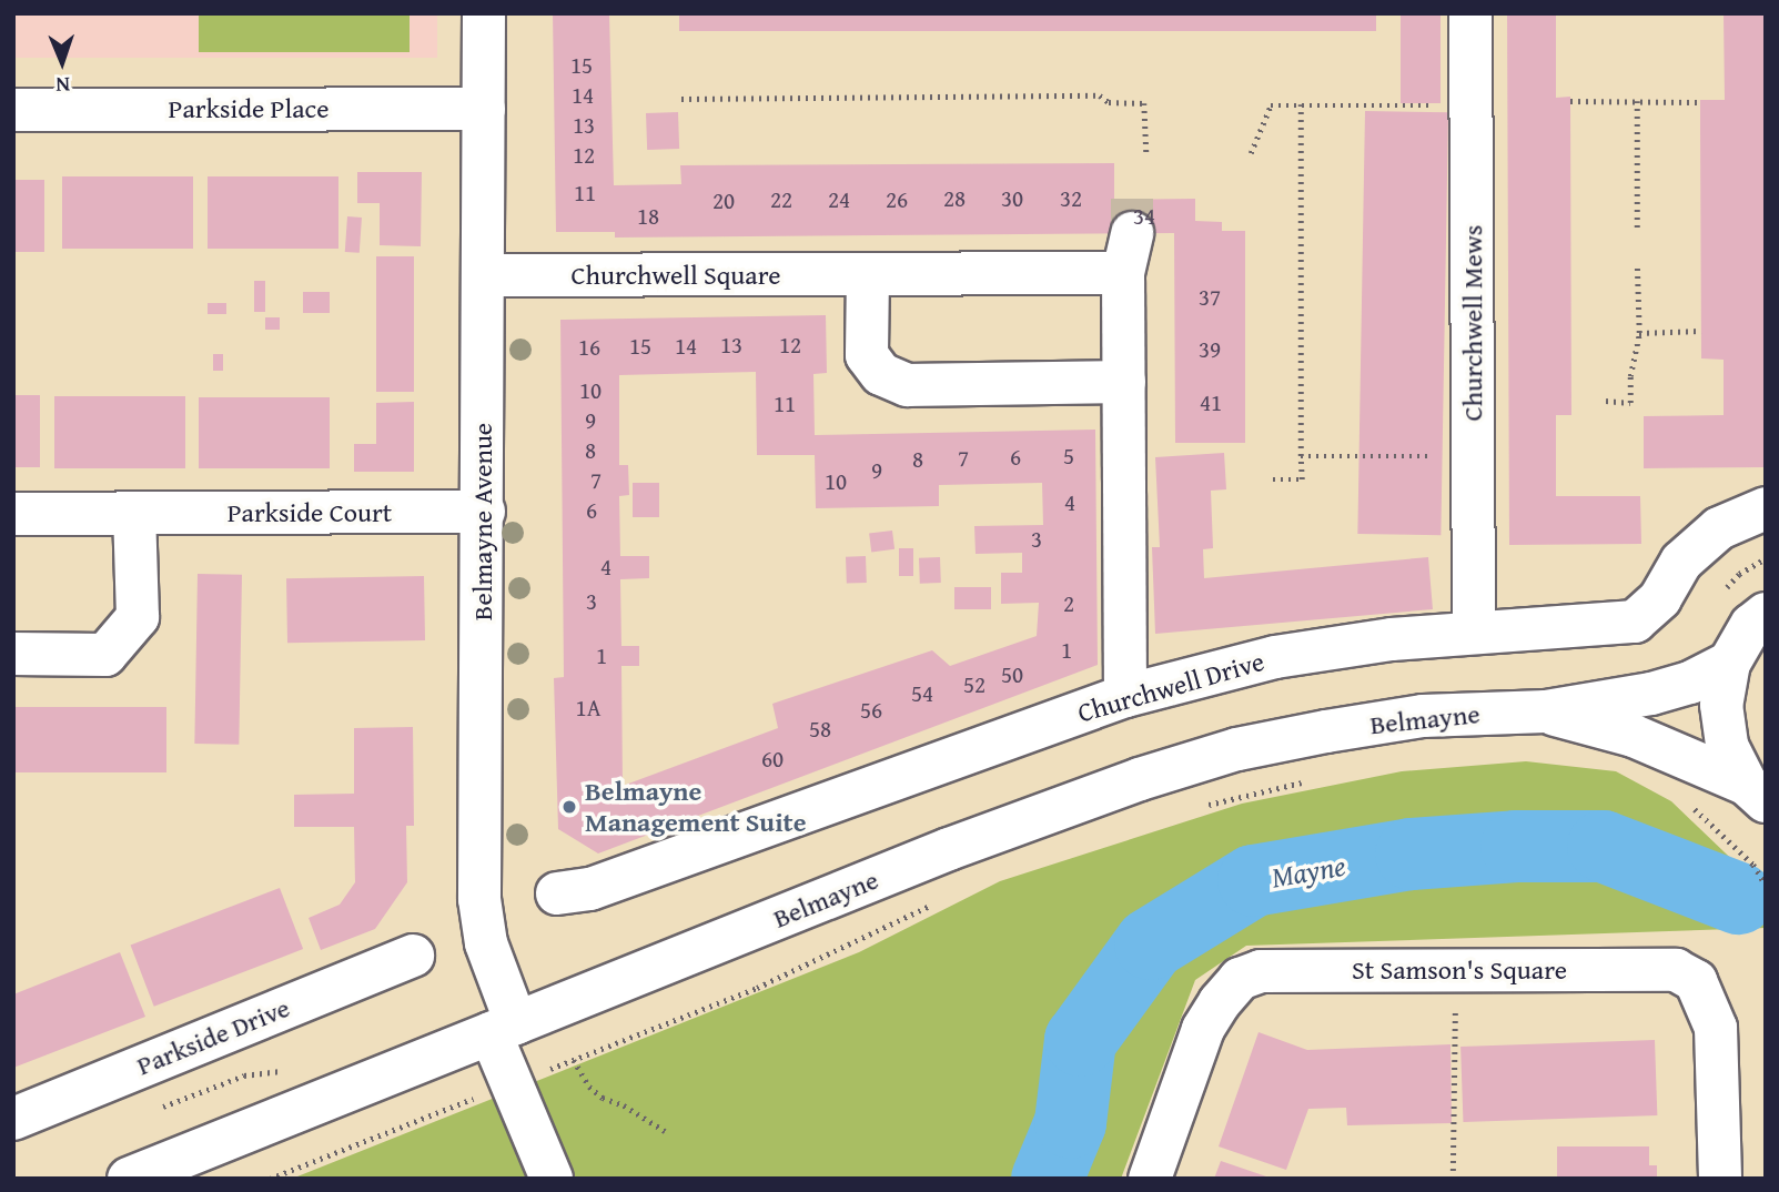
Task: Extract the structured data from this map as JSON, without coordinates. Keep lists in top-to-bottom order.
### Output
{
  "streets": {
    "street": [
      "Parkside Place",
      "Churchwell Square",
      "Churchwell Mews",
      "Parkside Court",
      "Belmayne Avenue",
      "Churchwell Drive",
      "Belmayne",
      "St Samson's Square",
      "Parkside Drive"
    ]
  },
  "crossings": [
    ["Parkside Place", "Belmayne Avenue"],
    ["Churchwell Square", "Belmayne Avenue"],
    ["Churchwell Square", "Churchwell Drive"],
    ["Churchwell Mews", "Churchwell Drive"],
    ["Parkside Court", "Belmayne Avenue"],
    ["Belmayne Avenue", "Belmayne"]
  ],
  "water": ["Mayne"],
  "places": ["Belmayne Management Suite"],
  "house_numbers": [
    "15",
    "14",
    "13",
    "12",
    "11",
    "28",
    "30",
    "32",
    "22",
    "24",
    "26",
    "20",
    "18",
    "34",
    "37",
    "13",
    "12",
    "15",
    "14",
    "16",
    "39",
    "10",
    "41",
    "11",
    "9",
    "8",
    "5",
    "6",
    "7",
    "8",
    "9",
    "7",
    "10",
    "4",
    "6",
    "3",
    "4",
    "3",
    "2",
    "1",
    "1",
    "50",
    "52",
    "54",
    "1A",
    "56",
    "58",
    "60"
  ],
  "north": "bottom"
}
